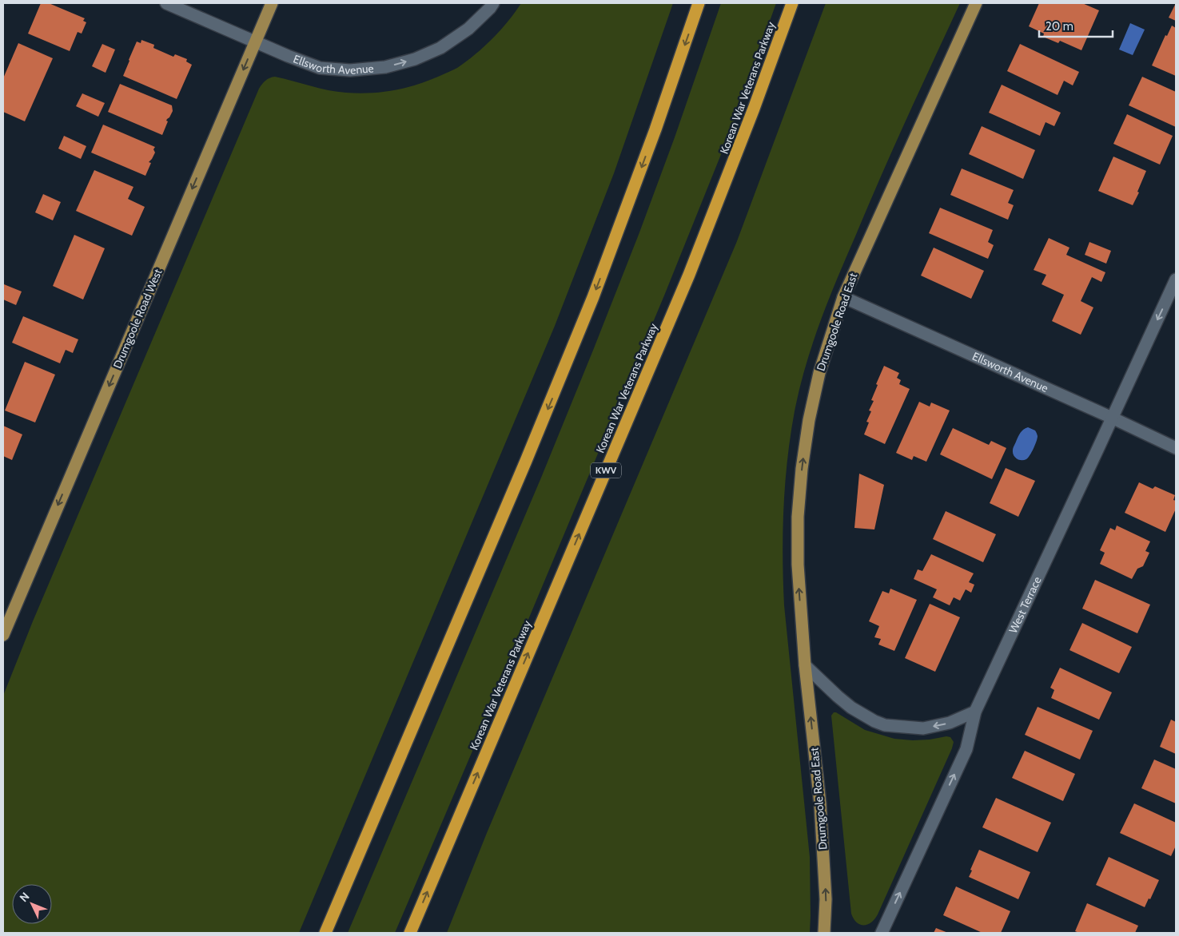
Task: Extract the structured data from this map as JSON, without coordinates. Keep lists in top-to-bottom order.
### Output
{
  "streets": {
    "highway": ["Korean War Veterans Parkway", "KWV"],
    "main road": ["Drumgoole Road West", "Drumgoole Road East"],
    "street": ["Ellsworth Avenue", "West Terrace"]
  },
  "crossings": [
    ["Ellsworth Avenue", "Drumgoole Road West"],
    ["Ellsworth Avenue", "Drumgoole Road East"],
    ["Ellsworth Avenue", "West Terrace"]
  ],
  "one_way": ["Drumgoole Road West", "Drumgoole Road East"],
  "scale_bar": "20 m",
  "north": "top left"
}
